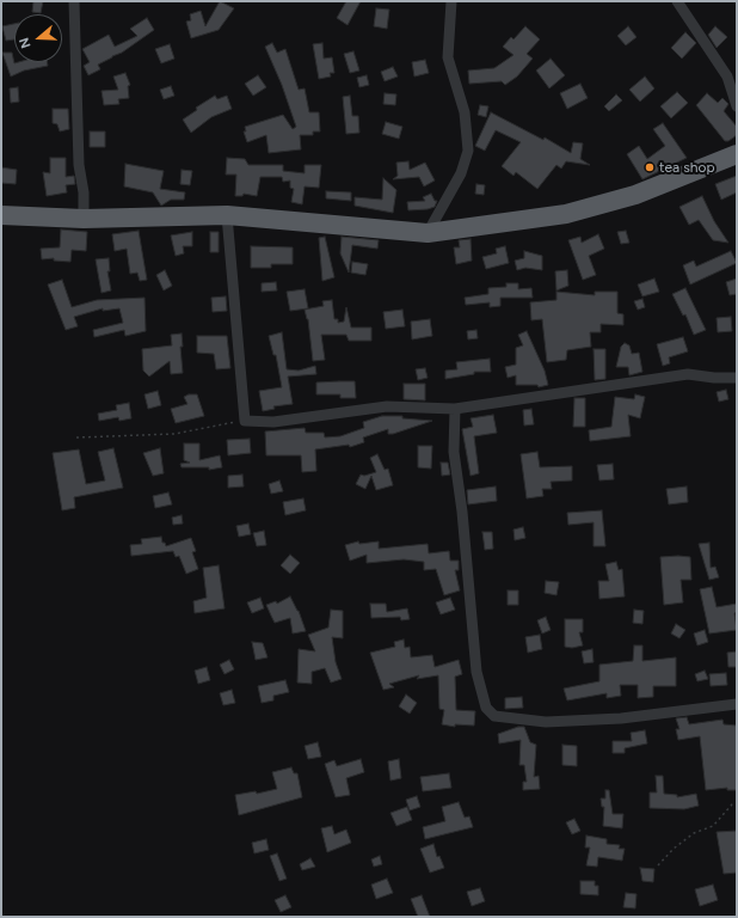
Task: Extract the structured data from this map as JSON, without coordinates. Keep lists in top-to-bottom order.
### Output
{
  "places": ["tea shop"],
  "north": "left"
}
